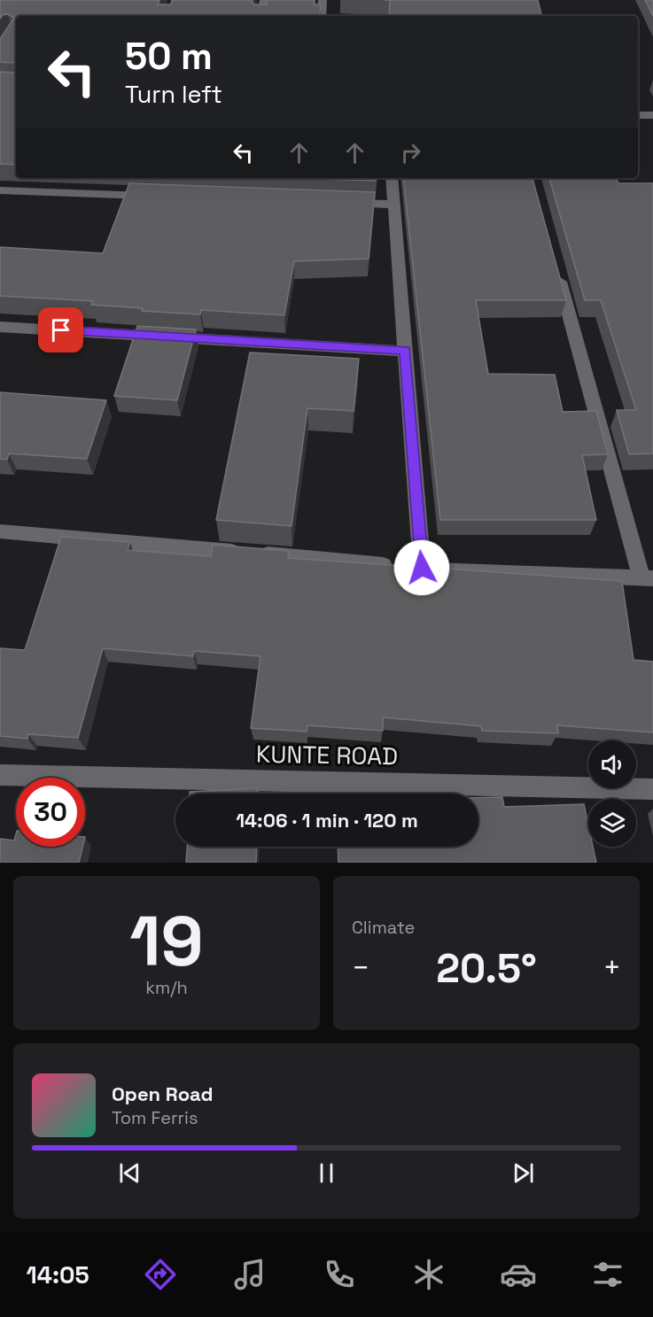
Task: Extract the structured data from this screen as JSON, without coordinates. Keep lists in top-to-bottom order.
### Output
{
  "streets": {
    "street": ["KUNTE ROAD"]
  },
  "page": {
    "turn": ["50 m", "Turn left"],
    "limit": "30",
    "trip": "14:06 · 1 min · 120 m",
    "tile": [
      ["19", "km/h"],
      "Climate"
    ],
    "heat": ["−", "20.5°", "+"],
    "song": ["Open Road", "Tom Ferris"],
    "tabs": "14:05"
  }
}
